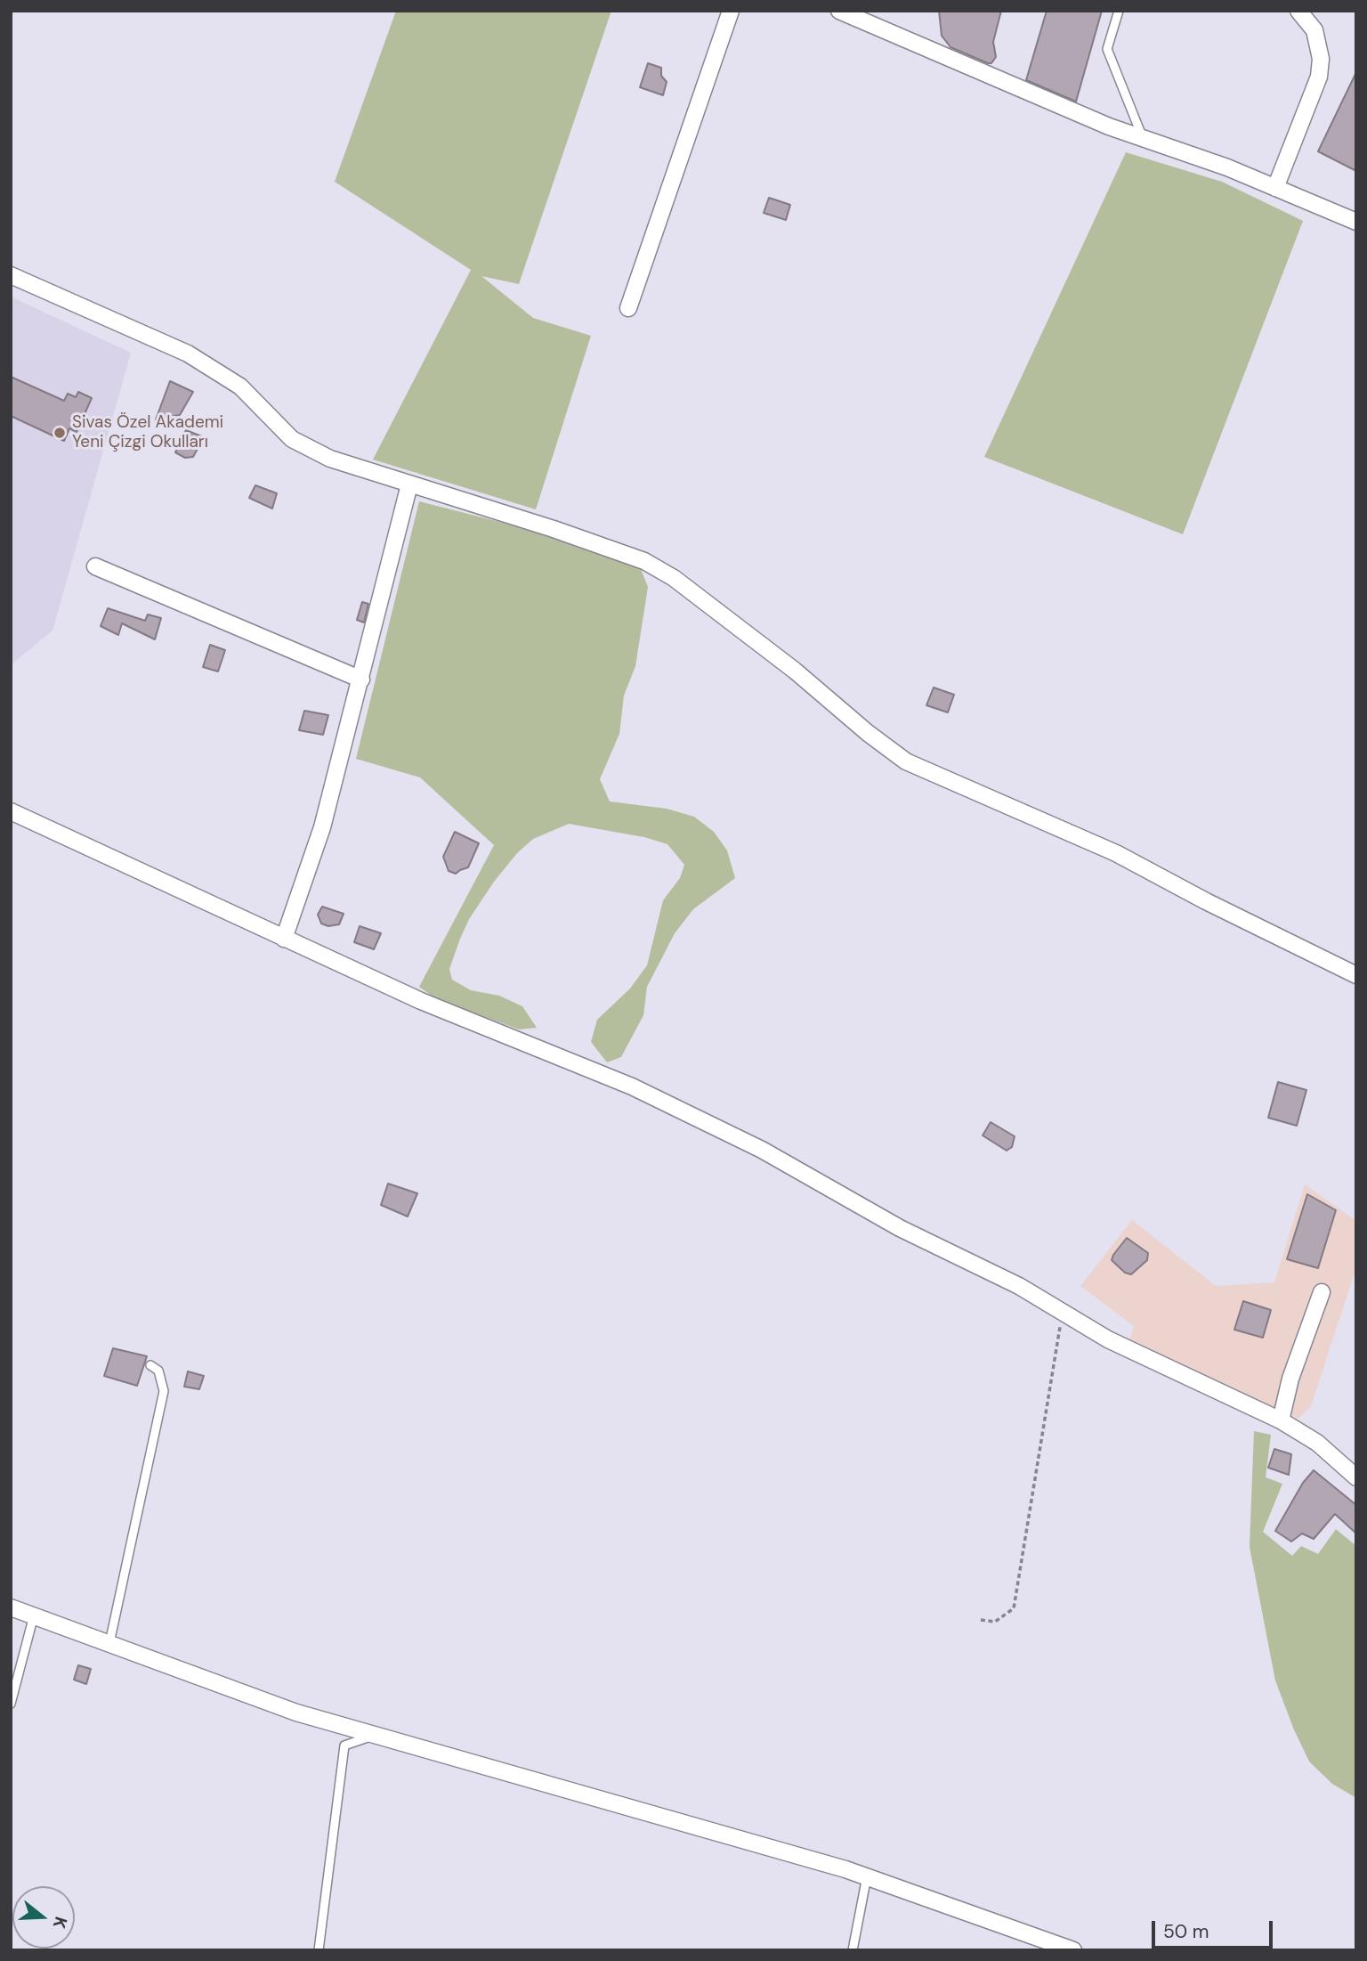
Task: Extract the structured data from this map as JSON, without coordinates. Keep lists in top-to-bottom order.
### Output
{
  "places": ["Sivas Özel Akademi Yeni Çizgi Okulları"],
  "scale_bar": "50 m",
  "north": "right"
}
